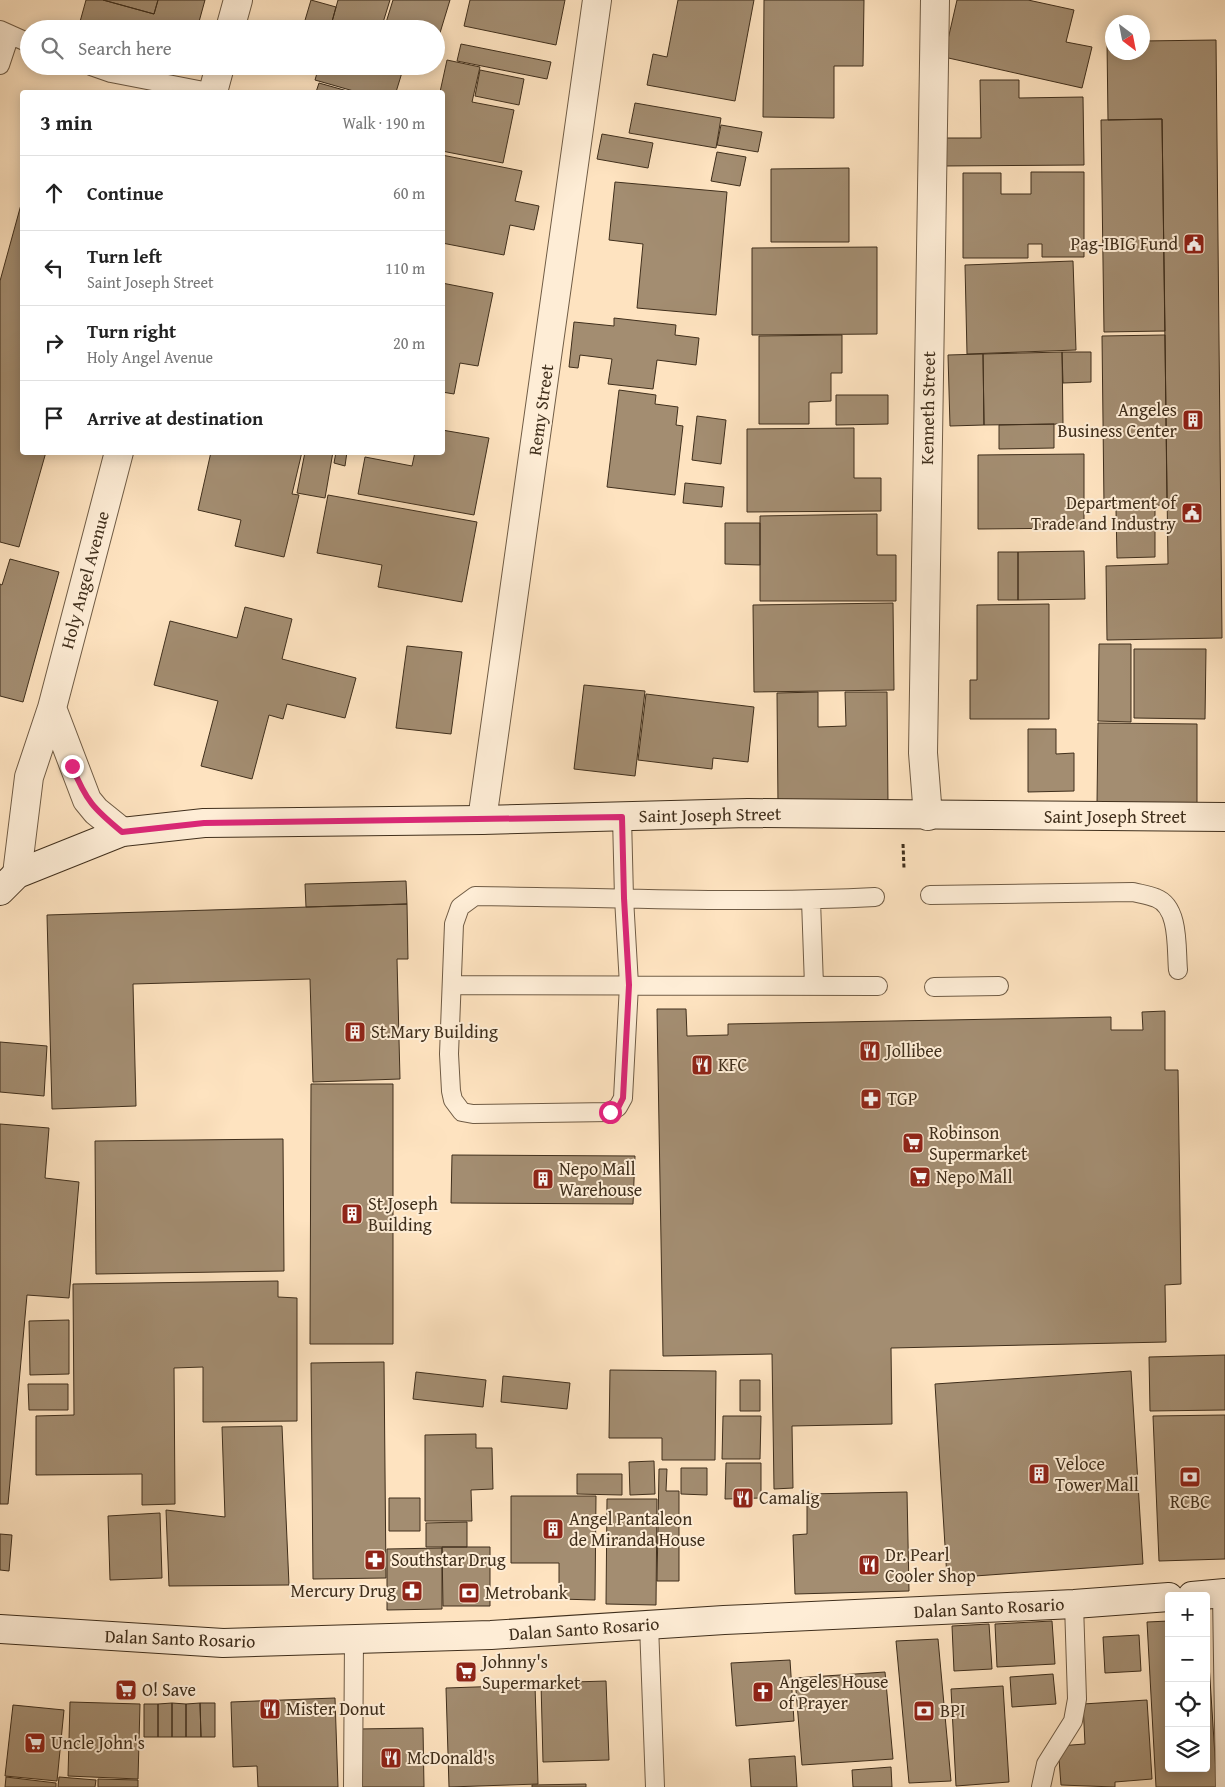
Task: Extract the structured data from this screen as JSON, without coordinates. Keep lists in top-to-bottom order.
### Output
{
  "streets": {
    "street": [
      "Kenneth Street",
      "Remy Street",
      "Holy Angel Avenue",
      "Saint Joseph Street",
      "Dalan Santo Rosario"
    ]
  },
  "crossings": [
    ["Kenneth Street", "Saint Joseph Street"],
    ["Remy Street", "Saint Joseph Street"],
    ["Holy Angel Avenue", "Saint Joseph Street"]
  ],
  "places": {
    "public building": ["Pag-IBIG Fund", "Department of Trade and Industry"],
    "building": [
      "Angeles Business Center",
      "St.Mary Building",
      "Nepo Mall Warehouse",
      "St.Joseph Building",
      "Veloce Tower Mall",
      "Angel Pantaleon de Miranda House"
    ],
    "restaurant": [
      "Jollibee",
      "KFC",
      "Camalig",
      "Dr. Pearl Cooler Shop",
      "Mister Donut",
      "McDonald's"
    ],
    "pharmacy": ["TGP", "Southstar Drug", "Mercury Drug"],
    "supermarket": [
      "Robinson Supermarket",
      "Nepo Mall",
      "Johnny's Supermarket",
      "O! Save",
      "Uncle John's"
    ],
    "bank": ["RCBC", "Metrobank", "BPI"],
    "church": ["Angeles House of Prayer"]
  },
  "north": "bottom right",
  "page": {
    "search": "Search here",
    "heading": ["3 min", "Walk · 190 m"],
    "list": [
      ["Continue", "60 m"],
      ["Turn left", "Saint Joseph Street", "110 m"],
      ["Turn right", "Holy Angel Avenue", "20 m"],
      "Arrive at destination"
    ],
    "map_buttons": ["+", "−"]
  }
}
